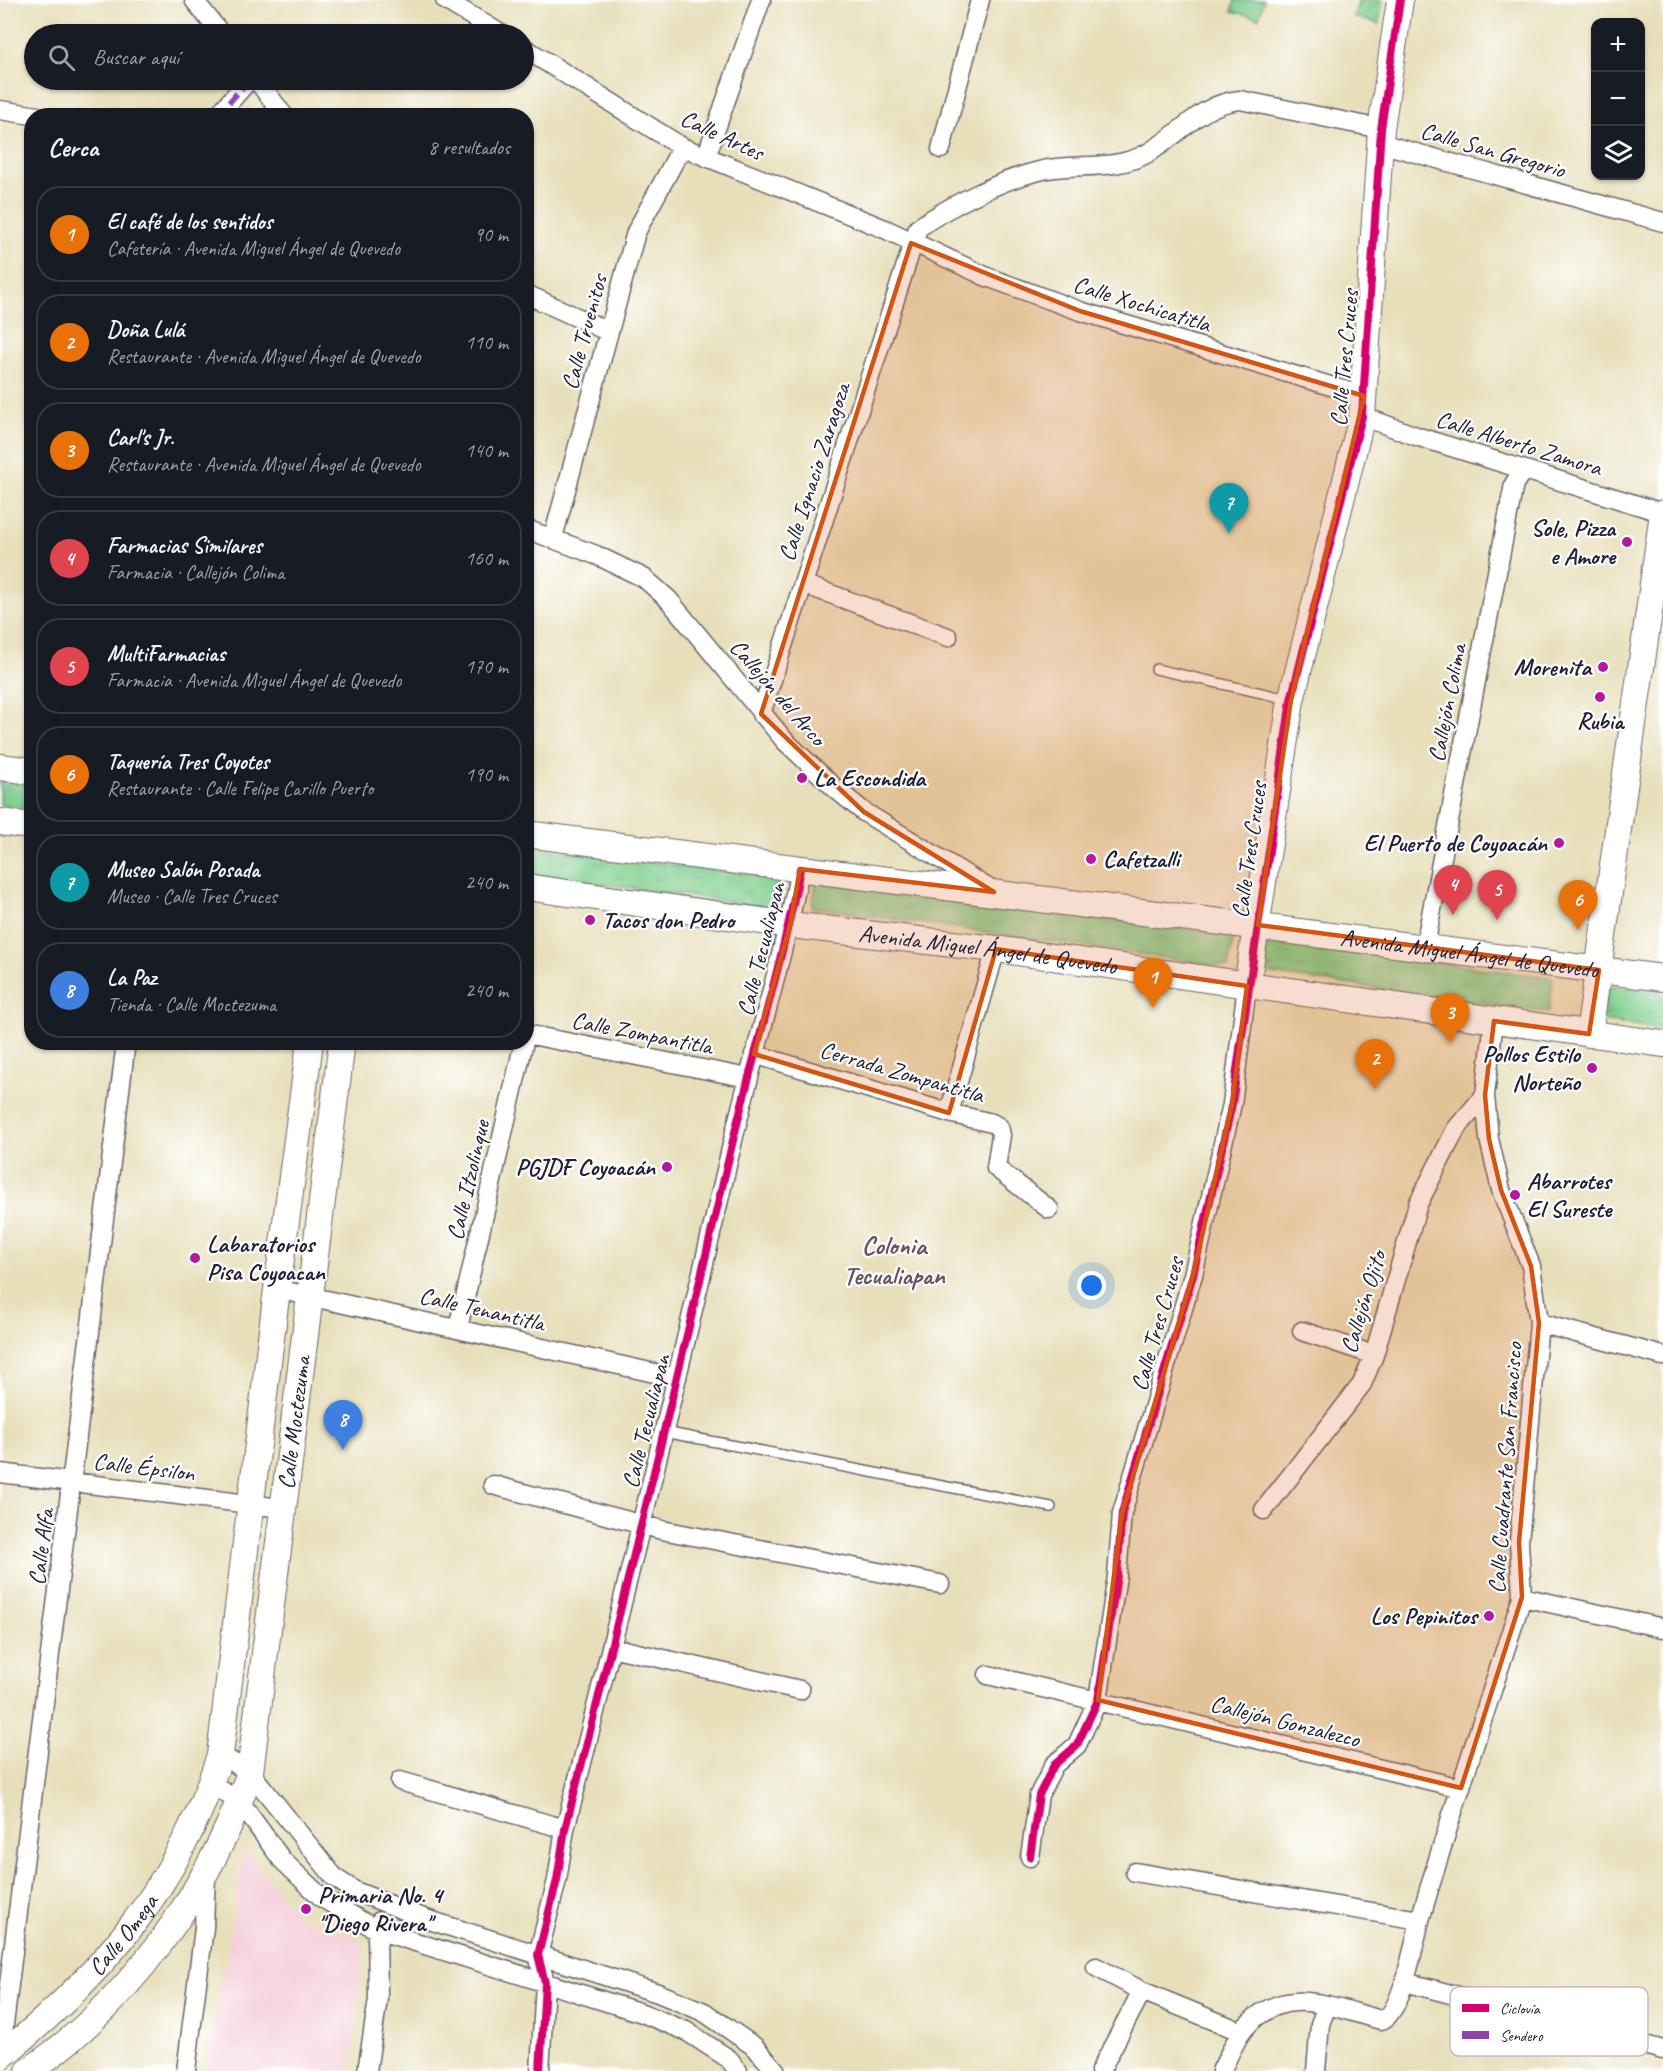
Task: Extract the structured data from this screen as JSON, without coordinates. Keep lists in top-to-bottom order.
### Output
{
  "streets": {
    "street": [
      "Calle Artes",
      "Calle San Gregorio",
      "Calle Xochicatitla",
      "Calle Truenitos",
      "Calle Tres Cruces",
      "Calle Alberto Zamora",
      "Calle Ignacio Zaragoza",
      "Callejón del Arco",
      "Callejón Colima",
      "Calle Tecualiapan",
      "Avenida Miguel Ángel de Quevedo",
      "Calle Zompantitla",
      "Cerrada Zompantitla",
      "Calle Itzolinque",
      "Callejón Ojito",
      "Calle Tenantitla",
      "Calle Moctezuma",
      "Calle Épsilon",
      "Calle Cuadrante San Francisco",
      "Calle Alfa",
      "Callejón Gonzalezco",
      "Calle Omega"
    ]
  },
  "crossings": [
    ["Calle Artes", "Calle San Gregorio"],
    ["Calle Artes", "Calle Xochicatitla"],
    ["Calle Artes", "Calle Truenitos"],
    ["Calle Artes", "Calle Ignacio Zaragoza"],
    ["Calle San Gregorio", "Calle Xochicatitla"],
    ["Calle San Gregorio", "Calle Tres Cruces"],
    ["Calle San Gregorio", "Calle Ignacio Zaragoza"],
    ["Calle Xochicatitla", "Calle Tres Cruces"],
    ["Calle Xochicatitla", "Calle Alberto Zamora"],
    ["Calle Xochicatitla", "Calle Ignacio Zaragoza"],
    ["Calle Truenitos", "Callejón del Arco"],
    ["Calle Tres Cruces", "Calle Alberto Zamora"],
    ["Calle Tres Cruces", "Avenida Miguel Ángel de Quevedo"],
    ["Calle Tres Cruces", "Callejón Gonzalezco"],
    ["Calle Alberto Zamora", "Callejón Colima"],
    ["Calle Ignacio Zaragoza", "Callejón del Arco"],
    ["Callejón del Arco", "Avenida Miguel Ángel de Quevedo"],
    ["Callejón Colima", "Avenida Miguel Ángel de Quevedo"],
    ["Calle Tecualiapan", "Avenida Miguel Ángel de Quevedo"],
    ["Calle Tecualiapan", "Calle Zompantitla"],
    ["Calle Tecualiapan", "Cerrada Zompantitla"],
    ["Calle Tecualiapan", "Calle Tenantitla"],
    ["Avenida Miguel Ángel de Quevedo", "Calle Cuadrante San Francisco"],
    ["Calle Itzolinque", "Calle Tenantitla"],
    ["Callejón Ojito", "Calle Cuadrante San Francisco"],
    ["Calle Tenantitla", "Calle Moctezuma"],
    ["Calle Moctezuma", "Calle Épsilon"],
    ["Calle Moctezuma", "Calle Omega"],
    ["Calle Épsilon", "Calle Alfa"],
    ["Calle Cuadrante San Francisco", "Callejón Gonzalezco"],
    ["Calle Alfa", "Calle Omega"]
  ],
  "districts": ["Colonia Tecualiapan"],
  "places": [
    "Sole, Pizza e Amore",
    "Morenita",
    "Rubia",
    "La Escondida",
    "El Puerto de Coyoacán",
    "Cafetzalli",
    "Tacos don Pedro",
    "Pollos Estilo Norteño",
    "PGJDF Coyoacán",
    "Abarrotes El Sureste",
    "Labaratorios Pisa Coyoacan",
    "Los Pepinitos",
    "Primaria No. 4 \"Diego Rivera\""
  ],
  "legend": ["Ciclovía", "Sendero"],
  "page": {
    "map_buttons": ["+", "−"],
    "search": "Buscar aquí",
    "heading": ["Cerca", "8 resultados"],
    "list": [
      {
        "mark": "1",
        "name": "El café de los sentidos",
        "note": "Cafetería · Avenida Miguel Ángel de Quevedo",
        "value": "90 m"
      },
      {
        "mark": "2",
        "name": "Doña Lulá",
        "note": "Restaurante · Avenida Miguel Ángel de Quevedo",
        "value": "110 m"
      },
      {
        "mark": "3",
        "name": "Carl's Jr.",
        "note": "Restaurante · Avenida Miguel Ángel de Quevedo",
        "value": "140 m"
      },
      {
        "mark": "4",
        "name": "Farmacias Similares",
        "note": "Farmacia · Callejón Colima",
        "value": "160 m"
      },
      {
        "mark": "5",
        "name": "MultiFarmacias",
        "note": "Farmacia · Avenida Miguel Ángel de Quevedo",
        "value": "170 m"
      },
      {
        "mark": "6",
        "name": "Taquería Tres Coyotes",
        "note": "Restaurante · Calle Felipe Carillo Puerto",
        "value": "190 m"
      },
      {
        "mark": "7",
        "name": "Museo Salón Posada",
        "note": "Museo · Calle Tres Cruces",
        "value": "240 m"
      },
      {
        "mark": "8",
        "name": "La Paz",
        "note": "Tienda · Calle Moctezuma",
        "value": "240 m"
      }
    ],
    "pins": [
      "7",
      "4",
      "5",
      "6",
      "1",
      "3",
      "2",
      "8"
    ]
  }
}
